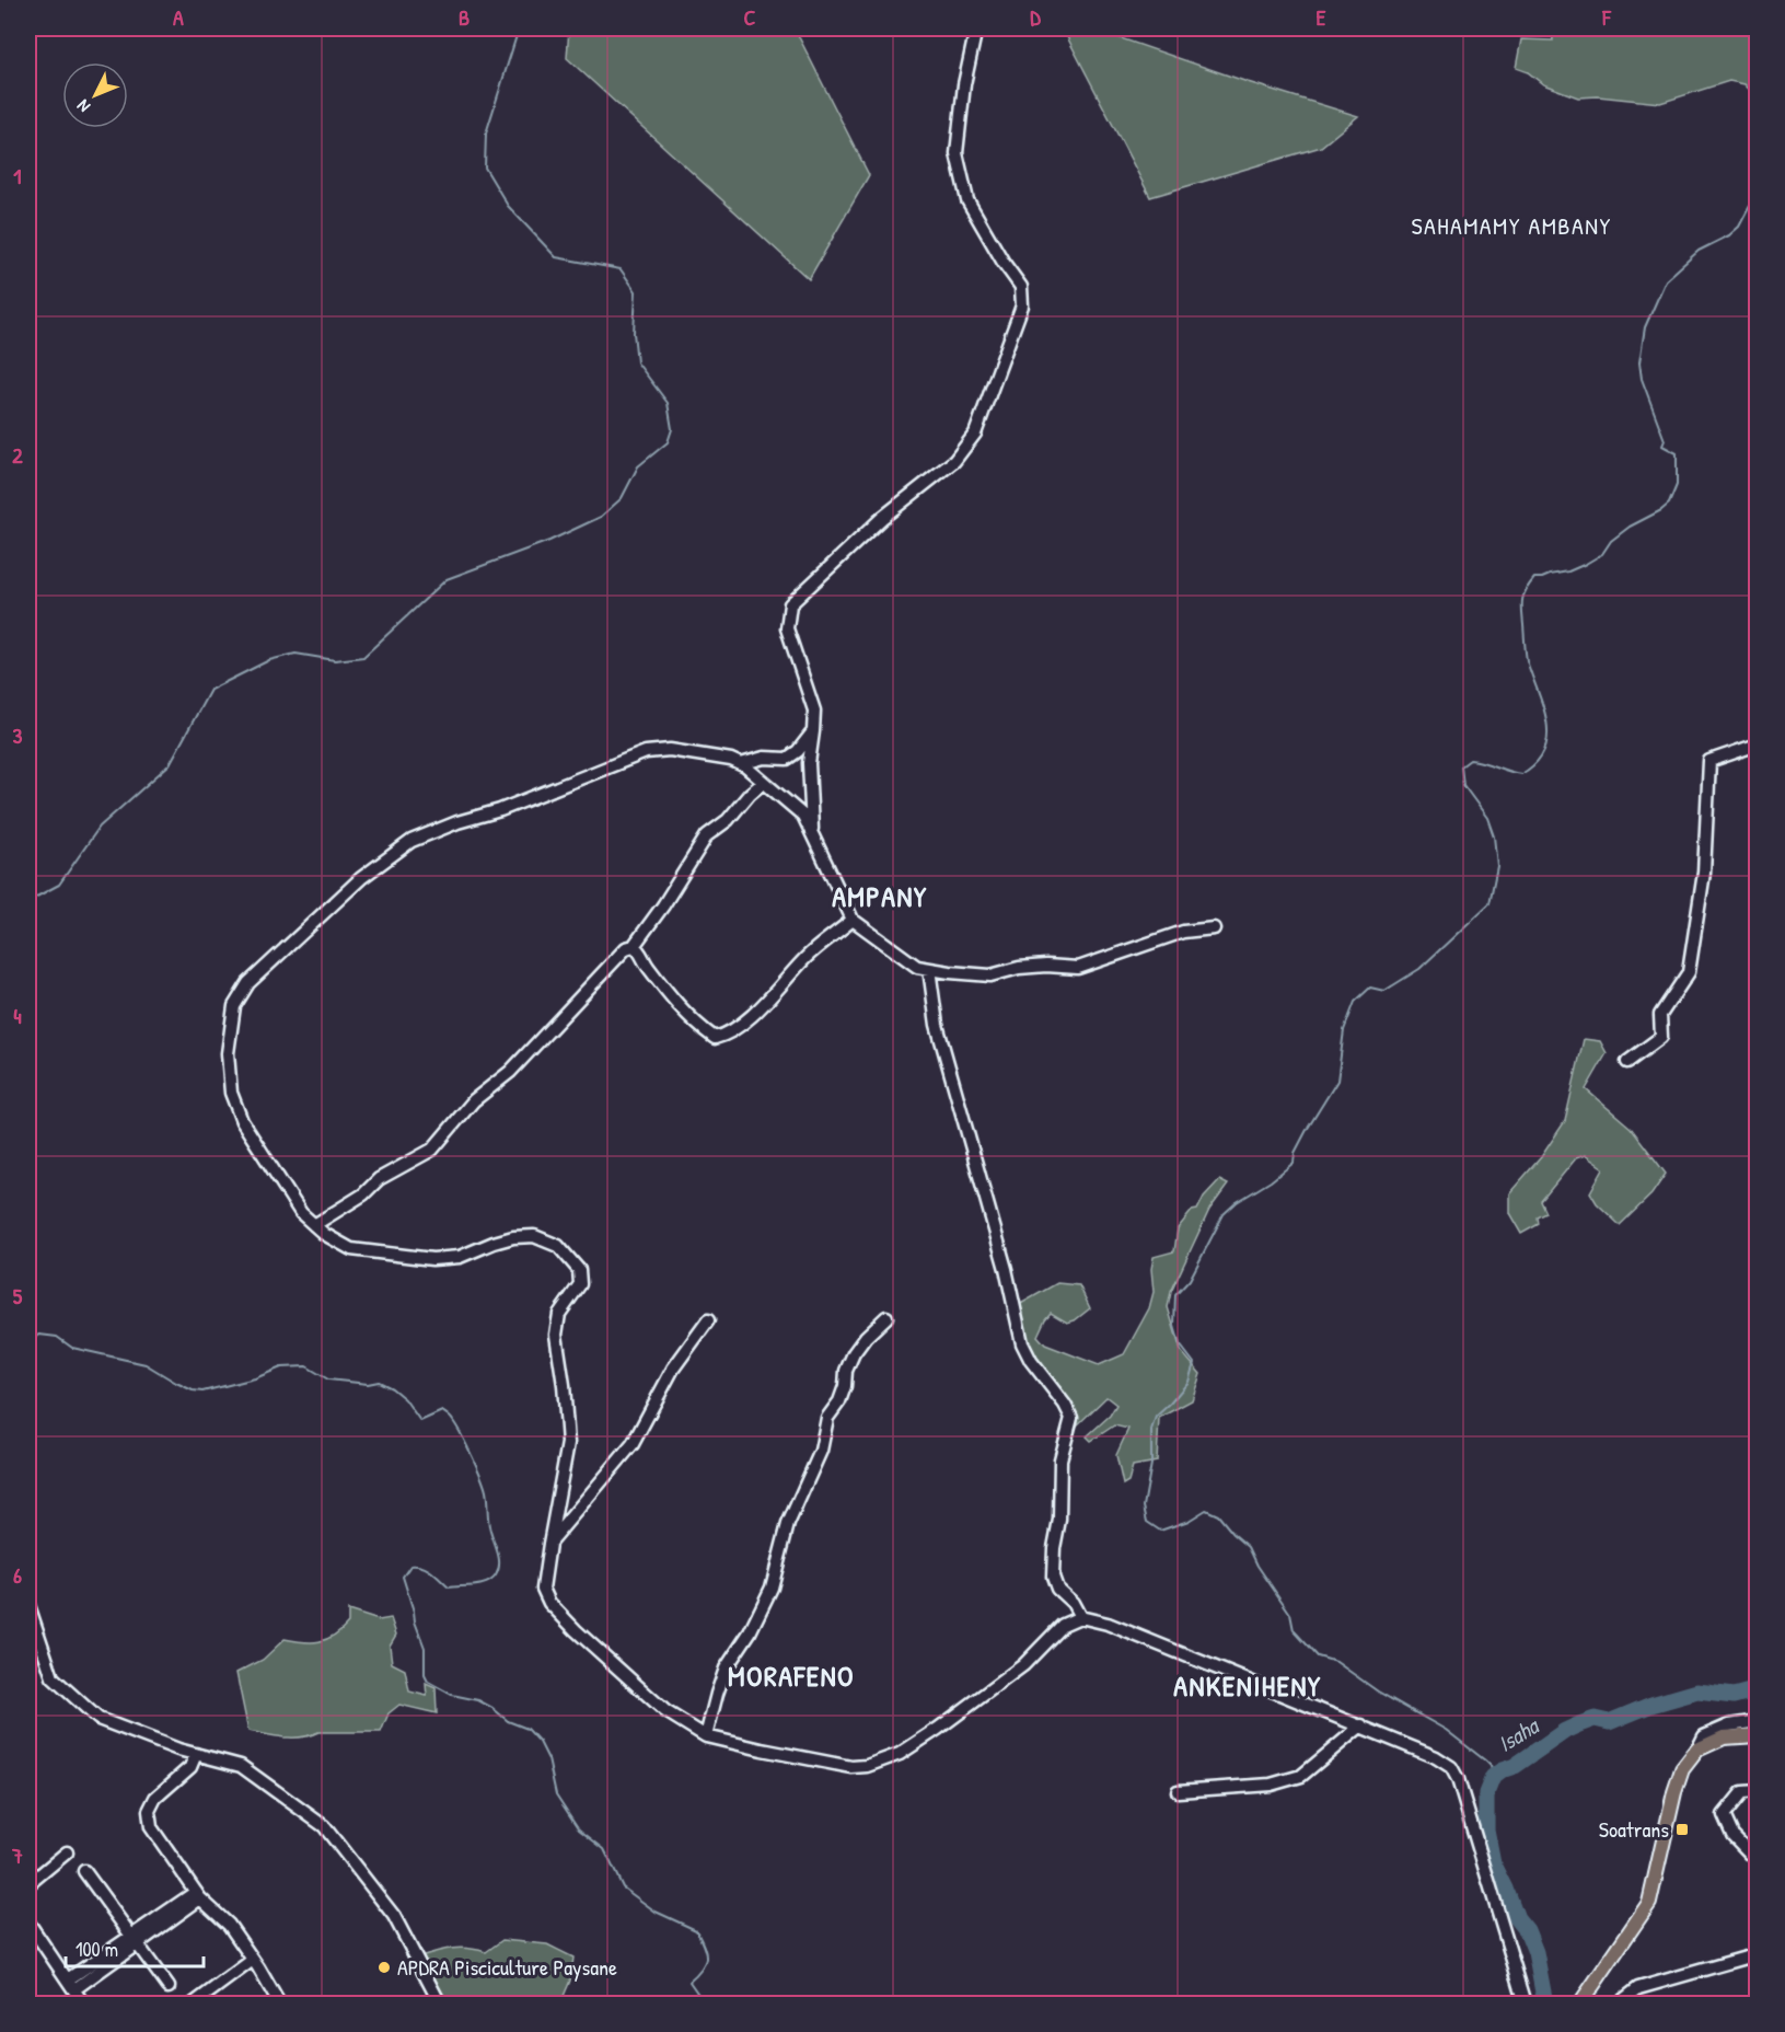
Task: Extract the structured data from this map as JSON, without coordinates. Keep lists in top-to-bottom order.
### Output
{
  "districts": [
    "SAHAMAMY AMBANY",
    "AMPANY",
    "MORAFENO",
    "ANKENIHENY"
  ],
  "water": ["Isaha"],
  "places": {
    "transit": ["Soatrans"],
    "other": ["APDRA Pisciculture Paysane"]
  },
  "scale_bar": "100 m",
  "north": "bottom left",
  "grid": {
    "columns": [
      "A",
      "B",
      "C",
      "D",
      "E",
      "F"
    ],
    "rows": [
      "1",
      "2",
      "3",
      "4",
      "5",
      "6",
      "7"
    ]
  }
}
